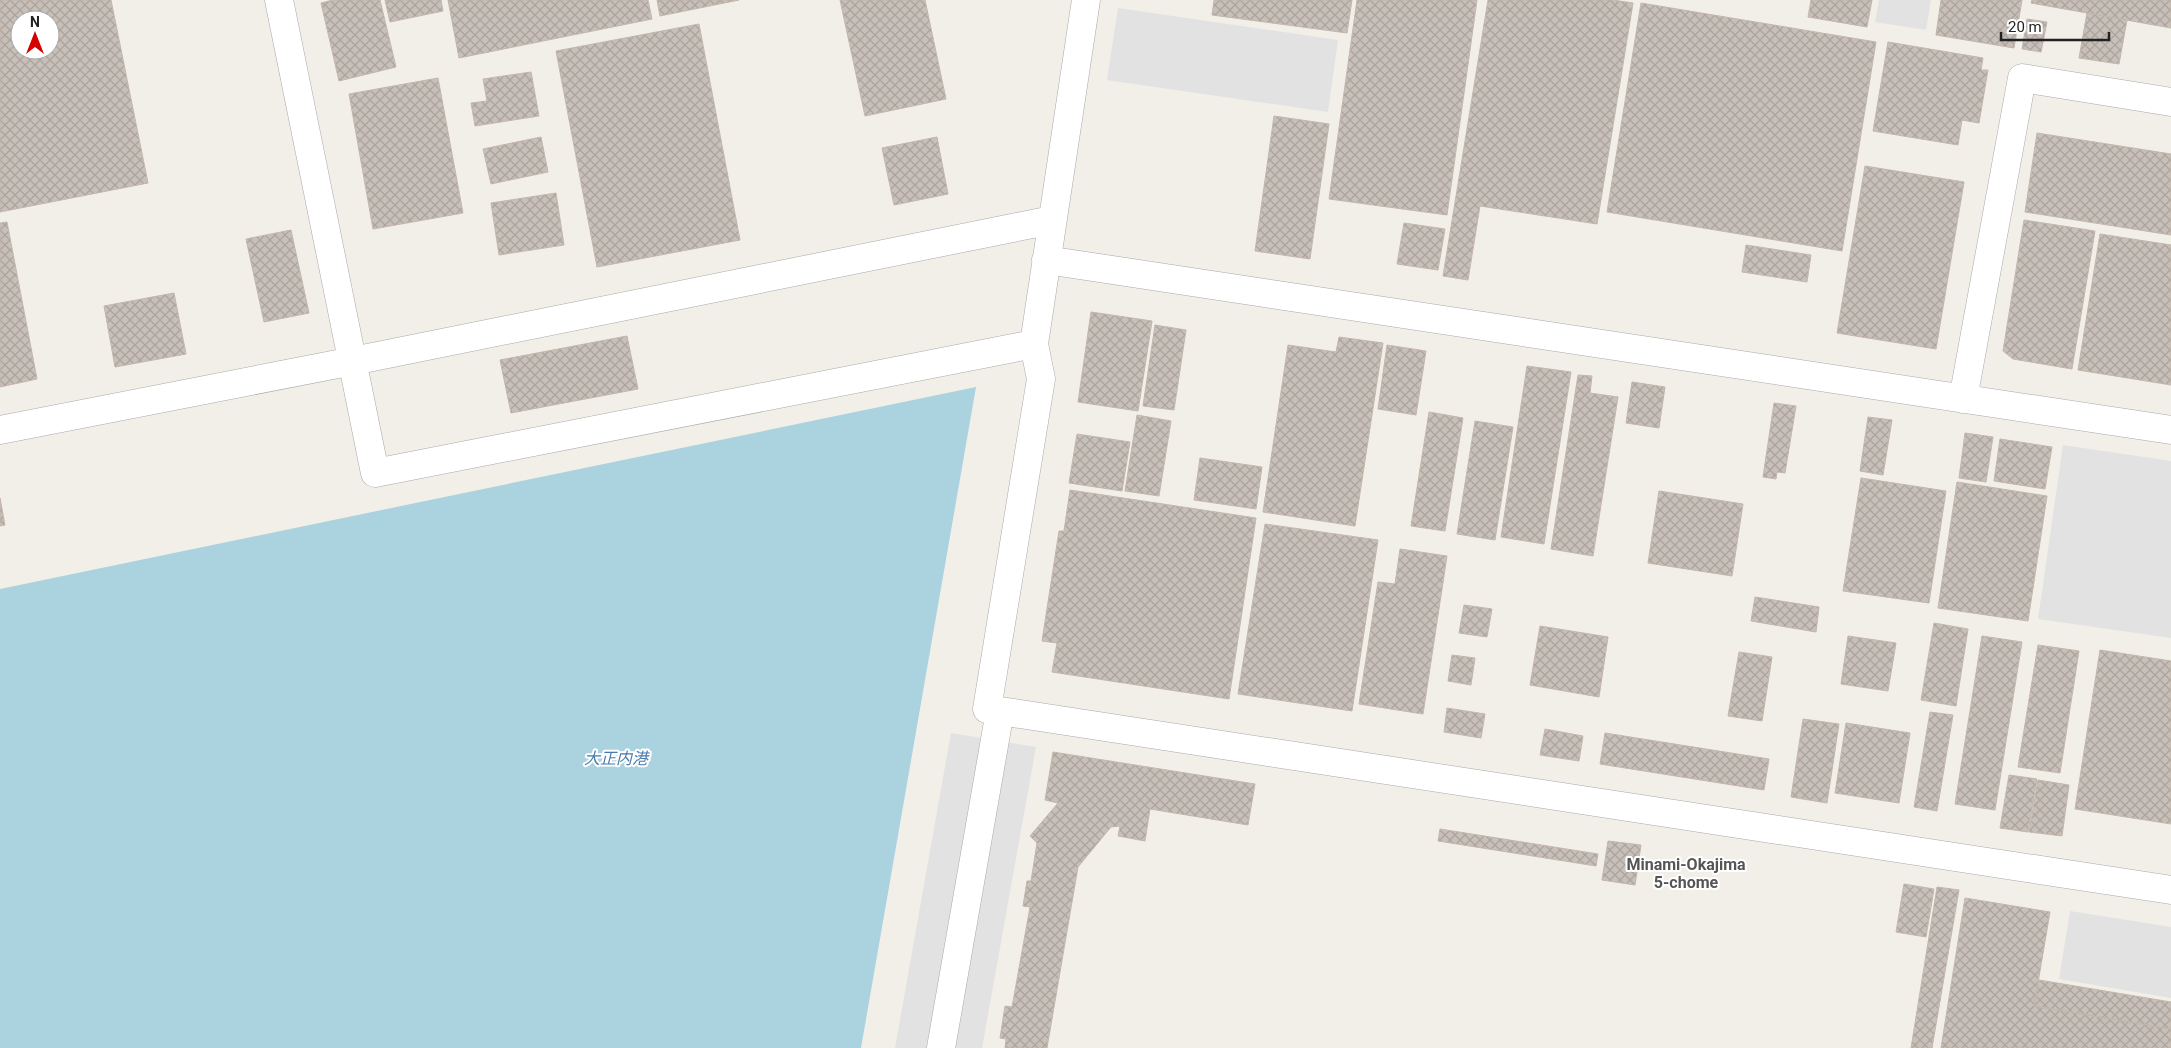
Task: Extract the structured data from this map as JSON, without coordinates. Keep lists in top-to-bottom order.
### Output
{
  "districts": ["Minami-Okajima 5-chome"],
  "water": ["大正内港"],
  "scale_bar": "20 m",
  "north": "top"
}
